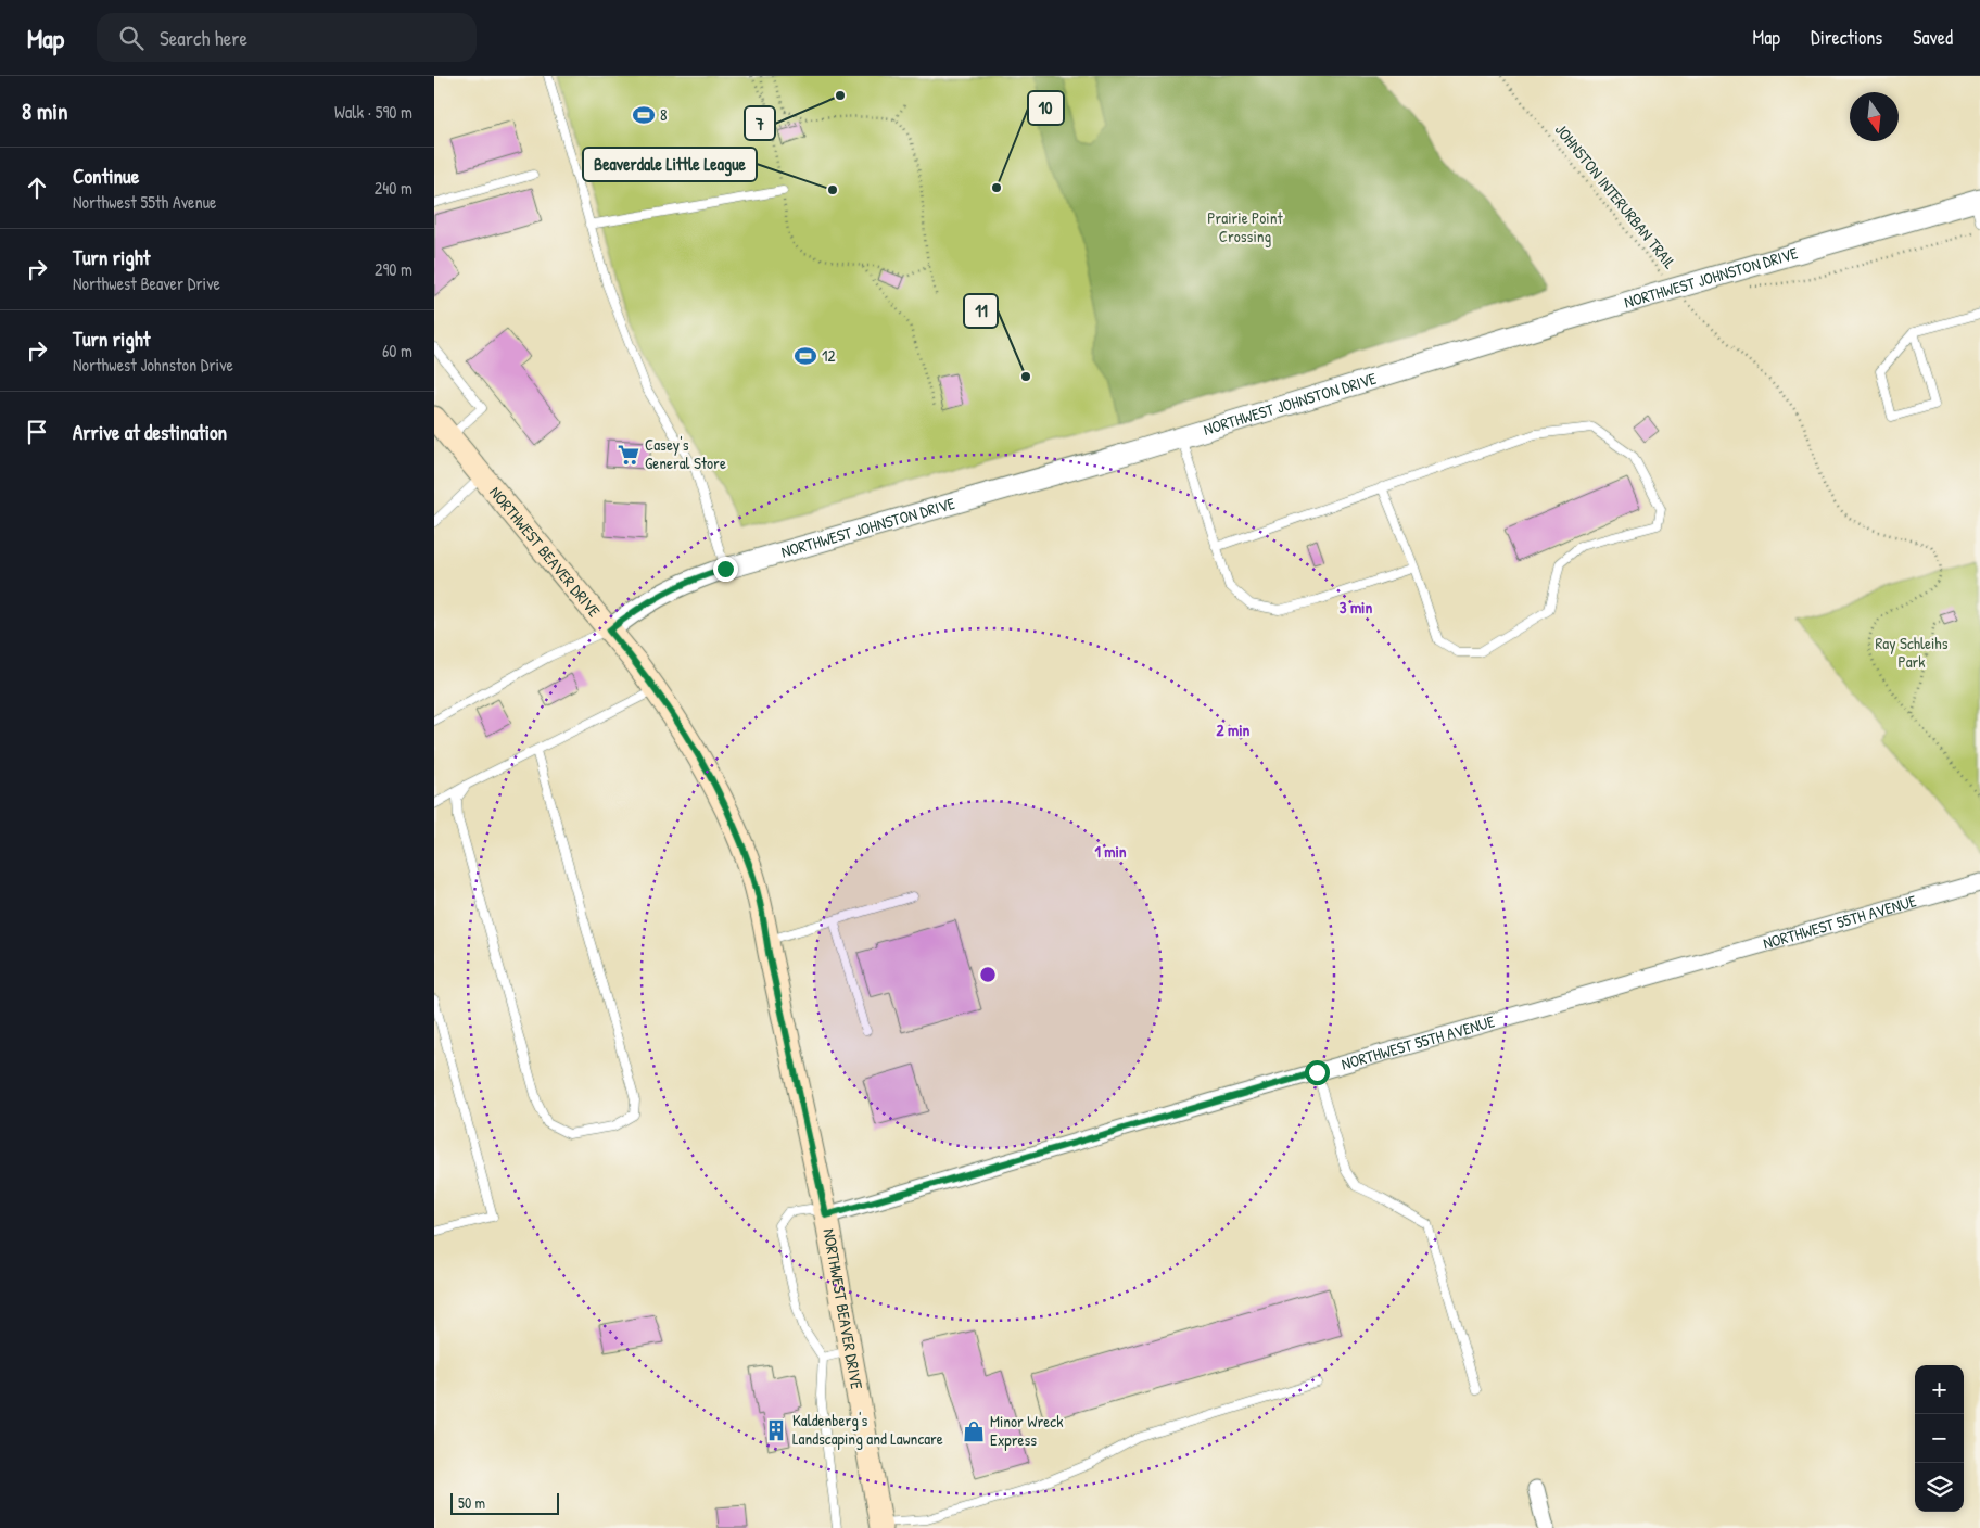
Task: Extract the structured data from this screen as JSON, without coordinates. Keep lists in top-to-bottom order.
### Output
{
  "streets": {
    "main road": ["NORTHWEST BEAVER DRIVE"],
    "street": ["NORTHWEST JOHNSTON DRIVE", "NORTHWEST 55TH AVENUE"],
    "path": ["JOHNSTON INTERURBAN TRAIL"]
  },
  "crossings": [
    ["JOHNSTON INTERURBAN TRAIL", "NORTHWEST JOHNSTON DRIVE"],
    ["NORTHWEST JOHNSTON DRIVE", "NORTHWEST BEAVER DRIVE"],
    ["NORTHWEST BEAVER DRIVE", "NORTHWEST 55TH AVENUE"]
  ],
  "parks": ["Prairie Point Crossing", "Ray Schleihs Park"],
  "places": {
    "other": [
      "7",
      "10",
      "Beaverdale Little League",
      "11"
    ],
    "sports": ["8", "12"],
    "supermarket": ["Casey's General Store"],
    "building": ["Kaldenberg's Landscaping and Lawncare"],
    "shop": ["Minor Wreck Express"]
  },
  "scale_bar": "50 m",
  "north": "bottom",
  "page": {
    "header": "Map",
    "search": "Search here",
    "nav": ["Map", "Directions", "Saved"],
    "heading": ["8 min", "Walk · 590 m"],
    "list": [
      ["Continue", "Northwest 55th Avenue", "240 m"],
      ["Turn right", "Northwest Beaver Drive", "290 m"],
      ["Turn right", "Northwest Johnston Drive", "60 m"],
      "Arrive at destination"
    ],
    "map_buttons": ["+", "−"],
    "scale": "50 m"
  },
  "rings": ["3 min", "2 min", "1 min"]
}
